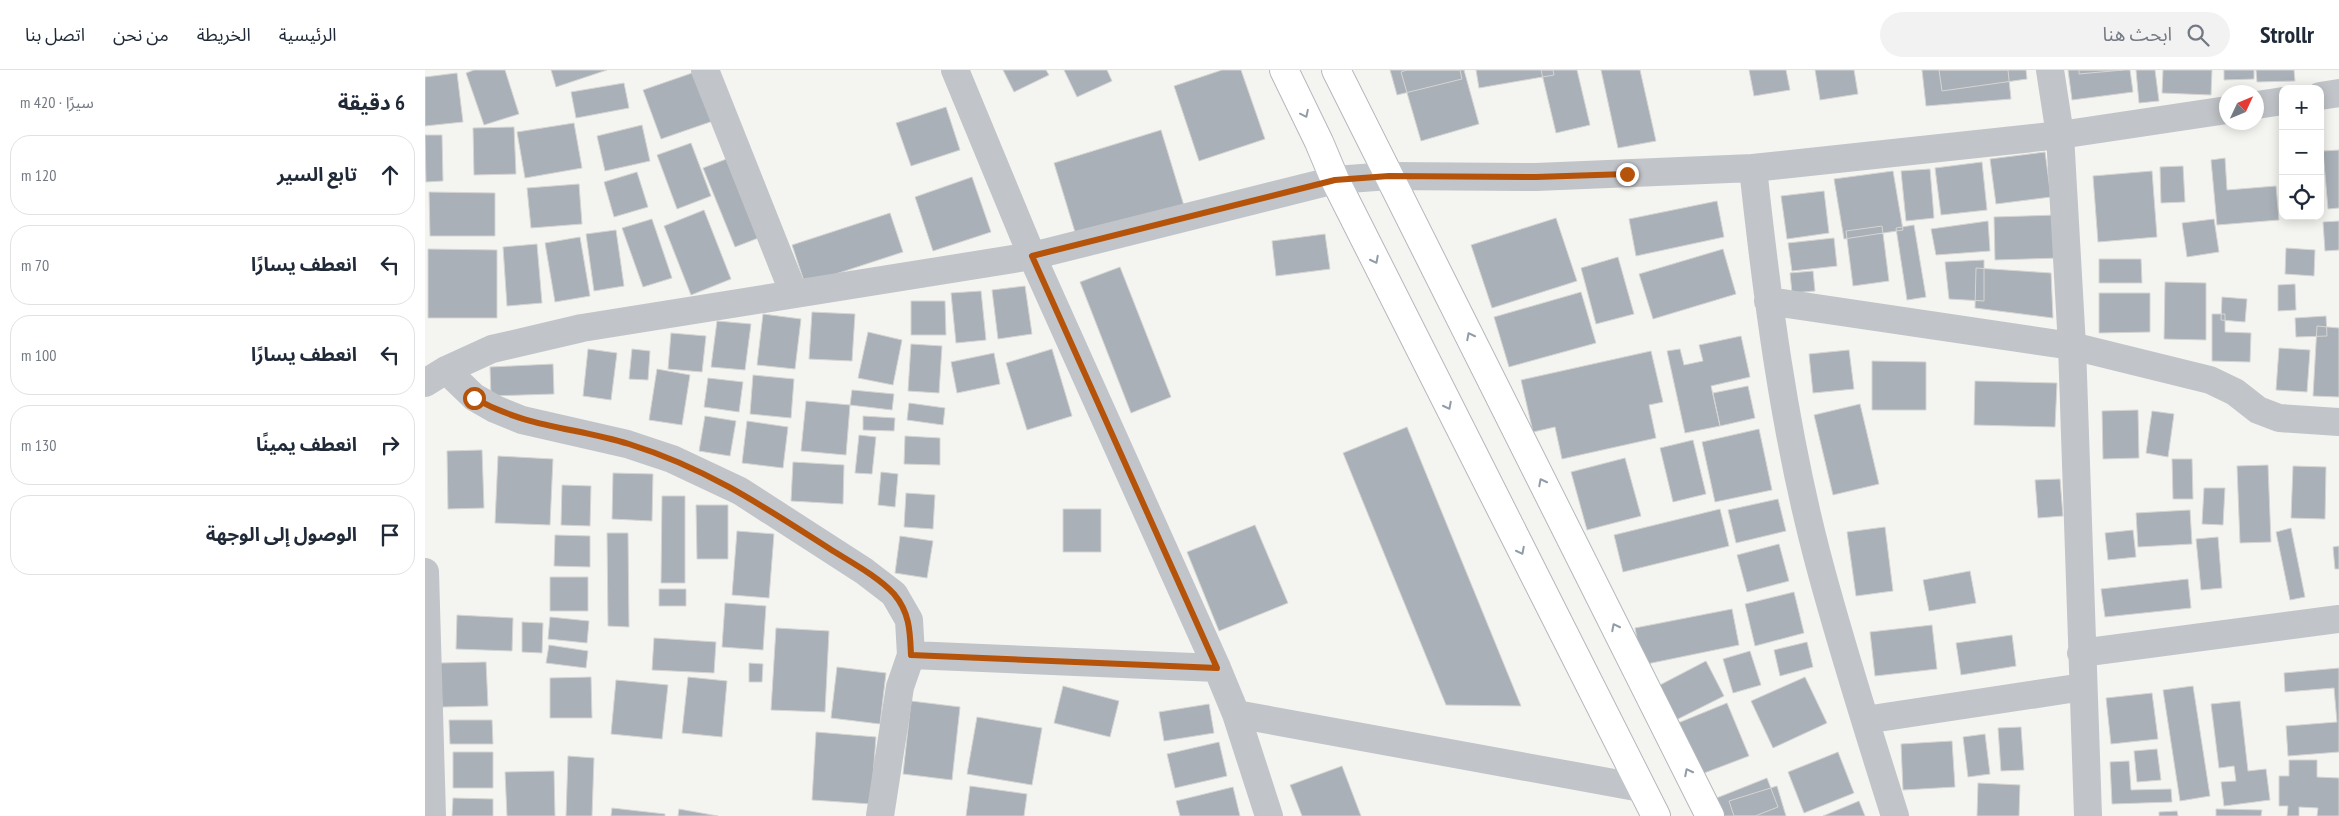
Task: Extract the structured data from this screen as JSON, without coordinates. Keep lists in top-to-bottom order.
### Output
{
  "north": "top right",
  "page": {
    "header": "Strollr",
    "search": "ابحث هنا",
    "nav": [
      "الرئيسية",
      "الخريطة",
      "من نحن",
      "اتصل بنا"
    ],
    "heading": ["6 دقيقة", "سيرًا · 420 m"],
    "map_buttons": ["+", "−"],
    "list": [
      ["تابع السير", "120 m"],
      ["انعطف يسارًا", "70 m"],
      ["انعطف يسارًا", "100 m"],
      ["انعطف يمينًا", "130 m"],
      "الوصول إلى الوجهة"
    ]
  }
}
